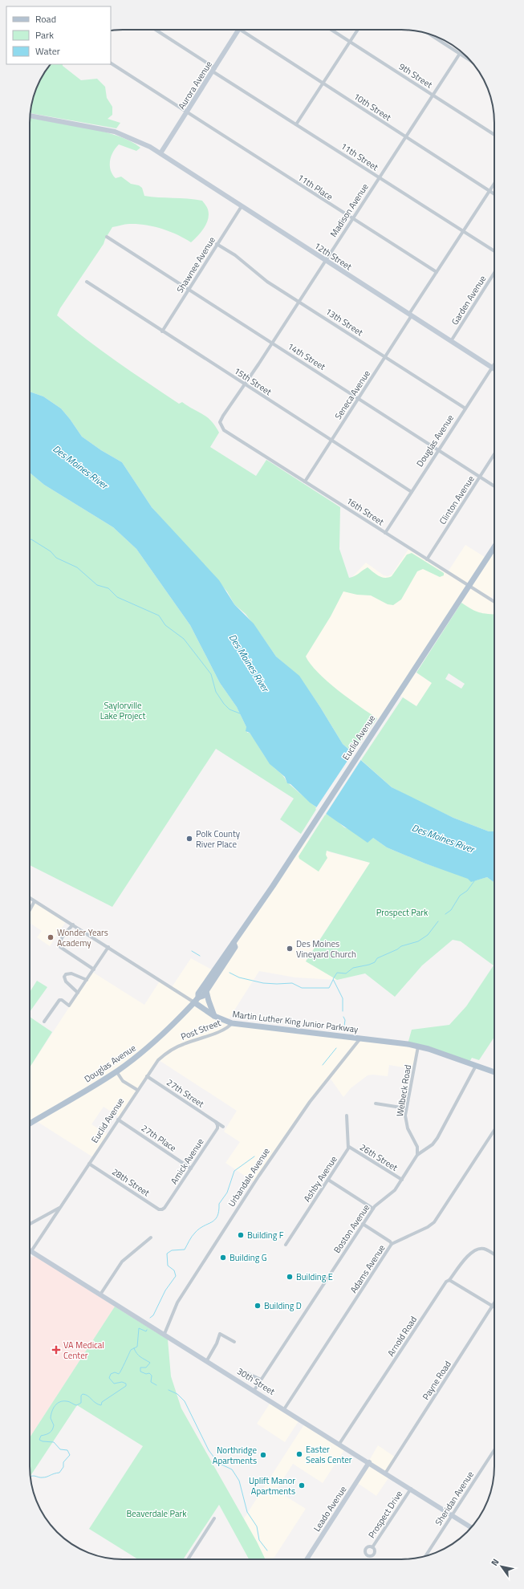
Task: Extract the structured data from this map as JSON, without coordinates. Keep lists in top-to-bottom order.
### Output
{
  "streets": {
    "main road": ["Douglas Avenue", "Euclid Avenue", "Martin Luther King Junior Parkway"],
    "street": [
      "9th Street",
      "Aurora Avenue",
      "10th Street",
      "11th Street",
      "11th Place",
      "Madison Avenue",
      "12th Street",
      "Shawnee Avenue",
      "Garden Avenue",
      "13th Street",
      "14th Street",
      "15th Street",
      "Seneca Avenue",
      "Clinton Avenue",
      "16th Street",
      "Post Street",
      "Welbeck Road",
      "27th Street",
      "27th Place",
      "26th Street",
      "Amick Avenue",
      "Urbandale Avenue",
      "Ashby Avenue",
      "28th Street",
      "Boston Avenue",
      "Adams Avenue",
      "Arnold Road",
      "Payne Road",
      "30th Street",
      "Sheridan Avenue",
      "Leado Avenue",
      "Prospect Drive"
    ]
  },
  "crossings": [
    ["9th Street", "Madison Avenue"],
    ["Aurora Avenue", "11th Street"],
    ["Aurora Avenue", "11th Place"],
    ["Aurora Avenue", "12th Street"],
    ["10th Street", "Madison Avenue"],
    ["10th Street", "Seneca Avenue"],
    ["11th Street", "Madison Avenue"],
    ["11th Street", "Seneca Avenue"],
    ["11th Place", "Madison Avenue"],
    ["11th Place", "Seneca Avenue"],
    ["Madison Avenue", "12th Street"],
    ["Madison Avenue", "13th Street"],
    ["Madison Avenue", "14th Street"],
    ["Madison Avenue", "15th Street"],
    ["Madison Avenue", "16th Street"],
    ["12th Street", "Shawnee Avenue"],
    ["12th Street", "Garden Avenue"],
    ["12th Street", "Seneca Avenue"],
    ["12th Street", "Douglas Avenue"],
    ["Shawnee Avenue", "13th Street"],
    ["Shawnee Avenue", "14th Street"],
    ["Shawnee Avenue", "15th Street"],
    ["13th Street", "Seneca Avenue"],
    ["13th Street", "Douglas Avenue"],
    ["14th Street", "Seneca Avenue"],
    ["14th Street", "Douglas Avenue"],
    ["14th Street", "Clinton Avenue"],
    ["15th Street", "Seneca Avenue"],
    ["15th Street", "Douglas Avenue"],
    ["Seneca Avenue", "16th Street"],
    ["Douglas Avenue", "16th Street"],
    ["Douglas Avenue", "Euclid Avenue"],
    ["Douglas Avenue", "Martin Luther King Junior Parkway"],
    ["Clinton Avenue", "16th Street"],
    ["16th Street", "Euclid Avenue"],
    ["Euclid Avenue", "Martin Luther King Junior Parkway"],
    ["Euclid Avenue", "Post Street"],
    ["Euclid Avenue", "27th Street"],
    ["Euclid Avenue", "27th Place"],
    ["Euclid Avenue", "28th Street"],
    ["Euclid Avenue", "30th Street"],
    ["Martin Luther King Junior Parkway", "Post Street"],
    ["Martin Luther King Junior Parkway", "Welbeck Road"],
    ["Martin Luther King Junior Parkway", "Urbandale Avenue"],
    ["Martin Luther King Junior Parkway", "Boston Avenue"],
    ["Welbeck Road", "Boston Avenue"],
    ["27th Street", "Amick Avenue"],
    ["27th Place", "Amick Avenue"],
    ["26th Street", "Ashby Avenue"],
    ["26th Street", "Boston Avenue"],
    ["Amick Avenue", "28th Street"],
    ["Urbandale Avenue", "30th Street"],
    ["Boston Avenue", "30th Street"],
    ["Adams Avenue", "30th Street"],
    ["Arnold Road", "30th Street"],
    ["Payne Road", "30th Street"],
    ["30th Street", "Sheridan Avenue"],
    ["30th Street", "Leado Avenue"],
    ["30th Street", "Prospect Drive"]
  ],
  "water": ["Des Moines River"],
  "parks": ["Saylorville Lake Project", "Prospect Park", "Beaverdale Park"],
  "places": {
    "other": [
      "Polk County River Place",
      "Wonder Years Academy",
      "Des Moines Vineyard Church",
      "Building F",
      "Building G",
      "Building E",
      "Building D",
      "Easter Seals Center",
      "Northridge Apartments",
      "Uplift Manor Apartments"
    ],
    "health": ["VA Medical Center"]
  },
  "legend": ["Road", "Park", "Water"],
  "north": "top left"
}
